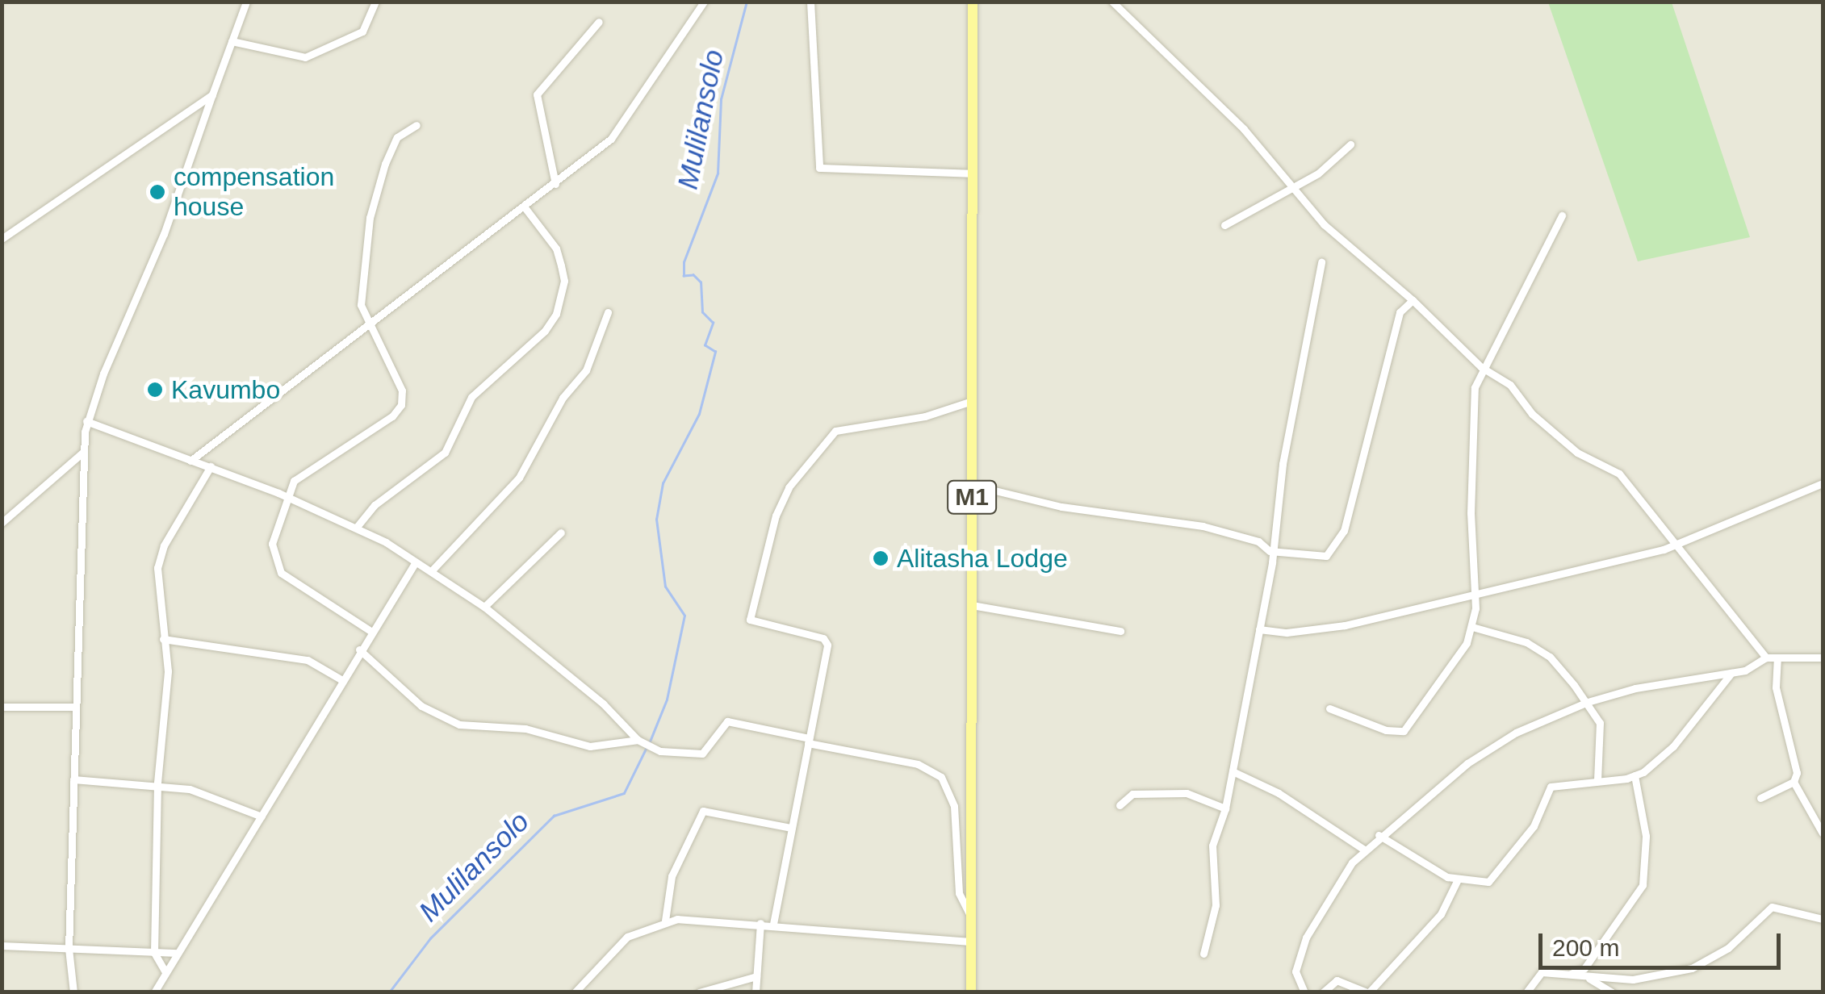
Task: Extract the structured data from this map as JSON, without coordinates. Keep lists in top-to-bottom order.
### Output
{
  "streets": {
    "main road": ["M1"]
  },
  "water": ["Mulilansolo"],
  "places": ["compensation house", "Kavumbo", "Alitasha Lodge"],
  "scale_bar": "200 m"
}
